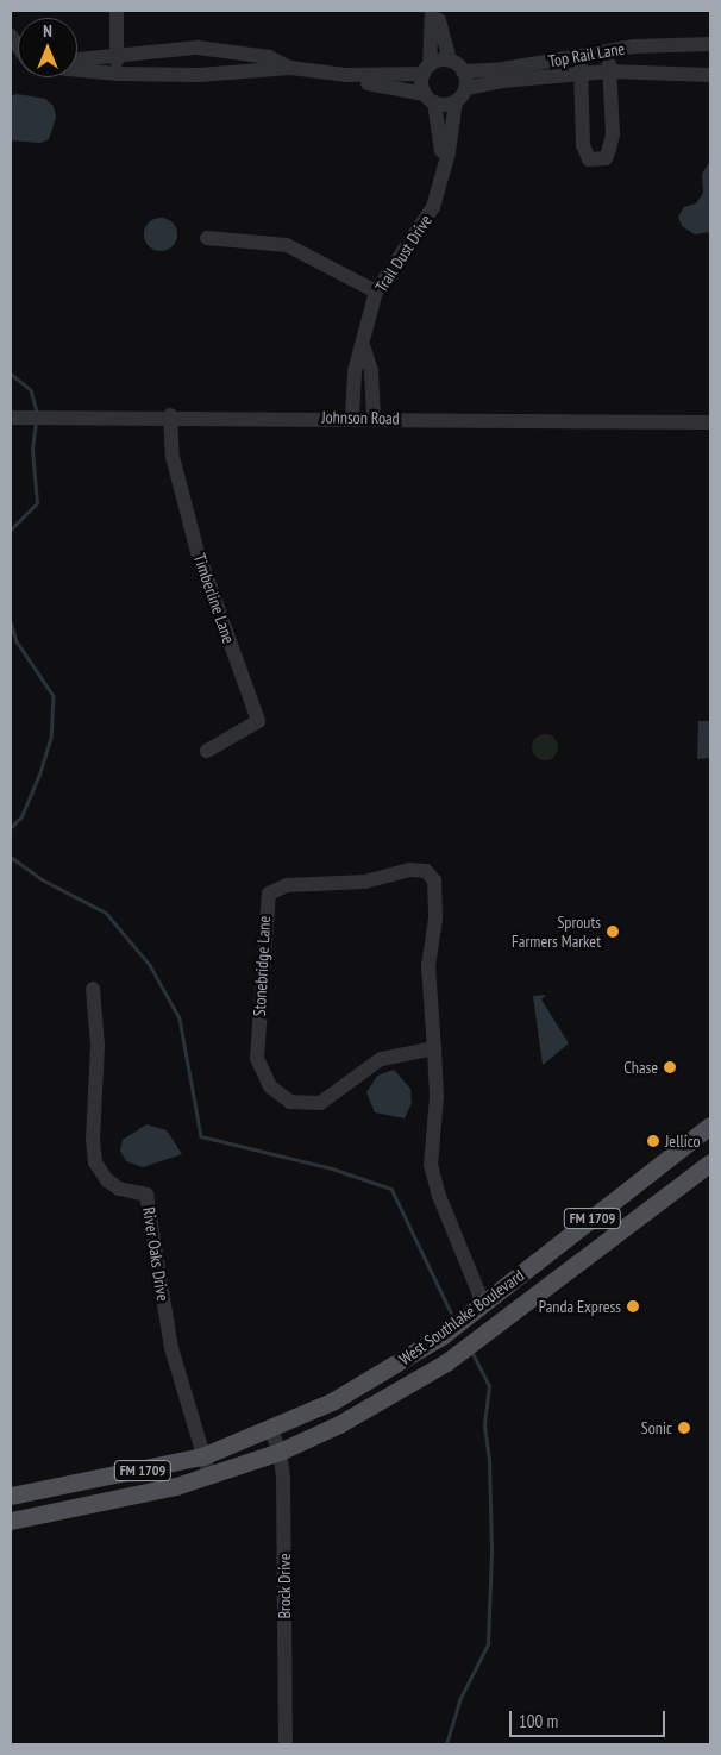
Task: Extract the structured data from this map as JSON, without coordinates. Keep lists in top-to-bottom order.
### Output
{
  "streets": {
    "main road": ["FM 1709", "West Southlake Boulevard"],
    "street": [
      "Top Rail Lane",
      "Trail Dust Drive",
      "Johnson Road",
      "Timberline Lane",
      "Stonebridge Lane",
      "River Oaks Drive",
      "Brock Drive"
    ]
  },
  "crossings": [
    ["Top Rail Lane", "Trail Dust Drive"],
    ["Trail Dust Drive", "Johnson Road"],
    ["Johnson Road", "Timberline Lane"],
    ["Stonebridge Lane", "West Southlake Boulevard"],
    ["River Oaks Drive", "West Southlake Boulevard"],
    ["West Southlake Boulevard", "Brock Drive"]
  ],
  "places": [
    "Sprouts Farmers Market",
    "Chase",
    "Jellico",
    "Panda Express",
    "Sonic"
  ],
  "scale_bar": "100 m",
  "north": "top"
}
